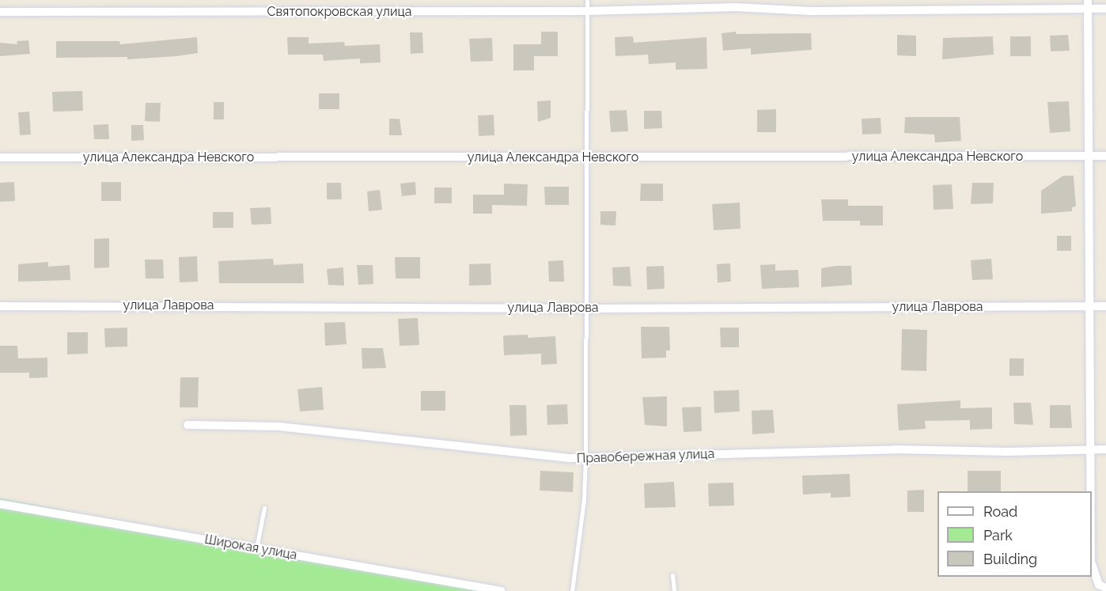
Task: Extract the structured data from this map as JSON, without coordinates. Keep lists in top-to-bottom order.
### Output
{
  "streets": {
    "street": [
      "Святопокровская улица",
      "улица Александра Невского",
      "улица Лаврова",
      "Правобережная улица",
      "Широкая улица"
    ]
  },
  "legend": ["Road", "Park", "Building"]
}
